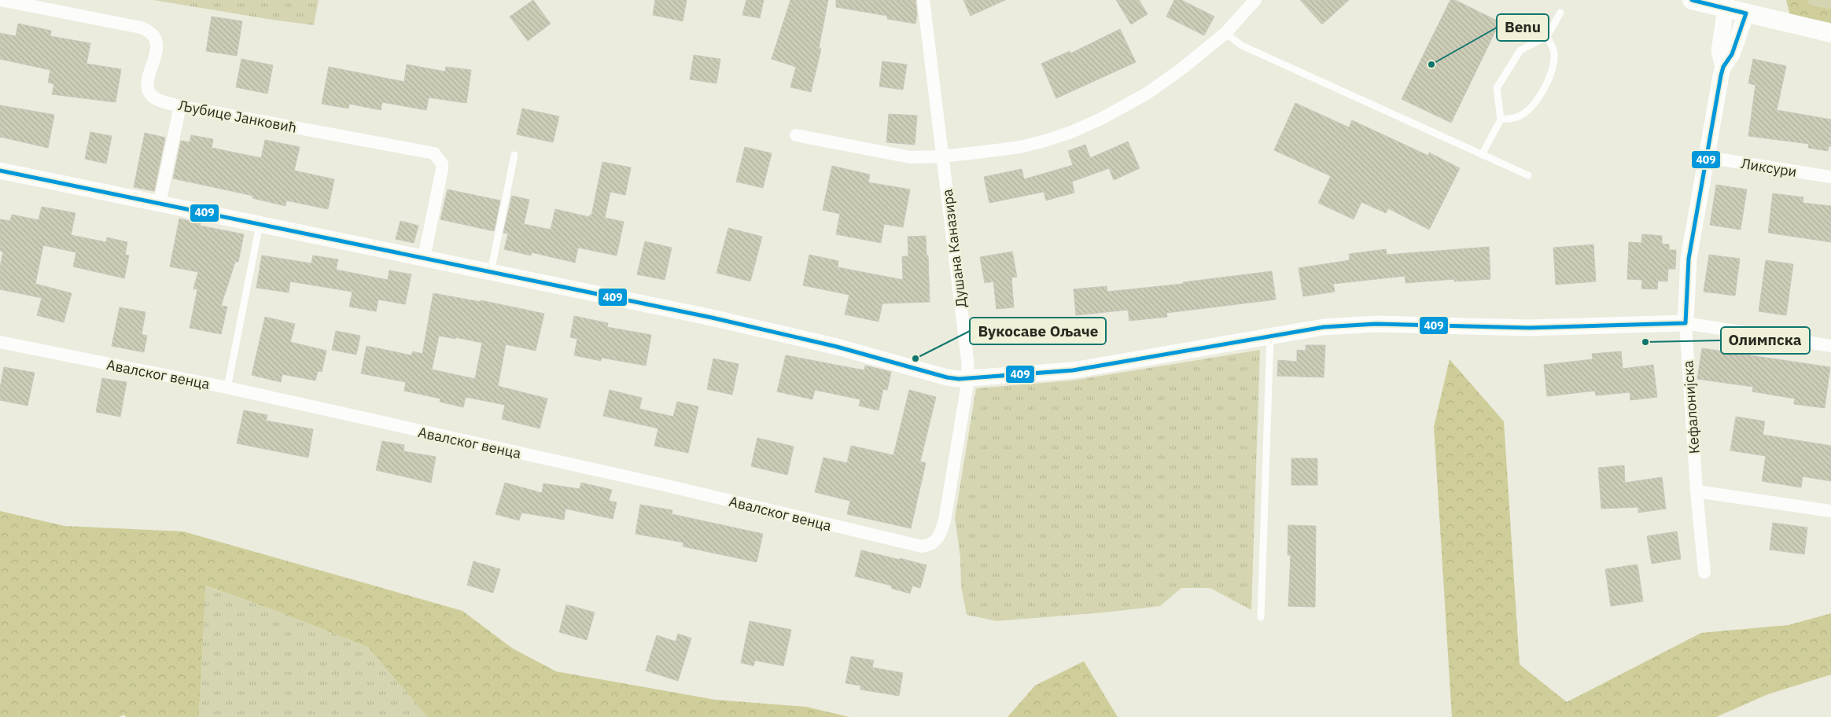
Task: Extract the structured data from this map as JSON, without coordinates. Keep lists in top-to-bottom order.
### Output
{
  "streets": {
    "street": [
      "Љубице Јанковић",
      "Ликсури",
      "Душана Каназира",
      "Авалског венца",
      "Кефалонијска"
    ]
  },
  "crossings": [
    ["Ликсури", "Кефалонијска"],
    ["Душана Каназира", "Авалског венца"]
  ],
  "places": ["Benu", "Олимпска", "Вукосаве Ољаче"],
  "lines": ["transit line 409"]
}
